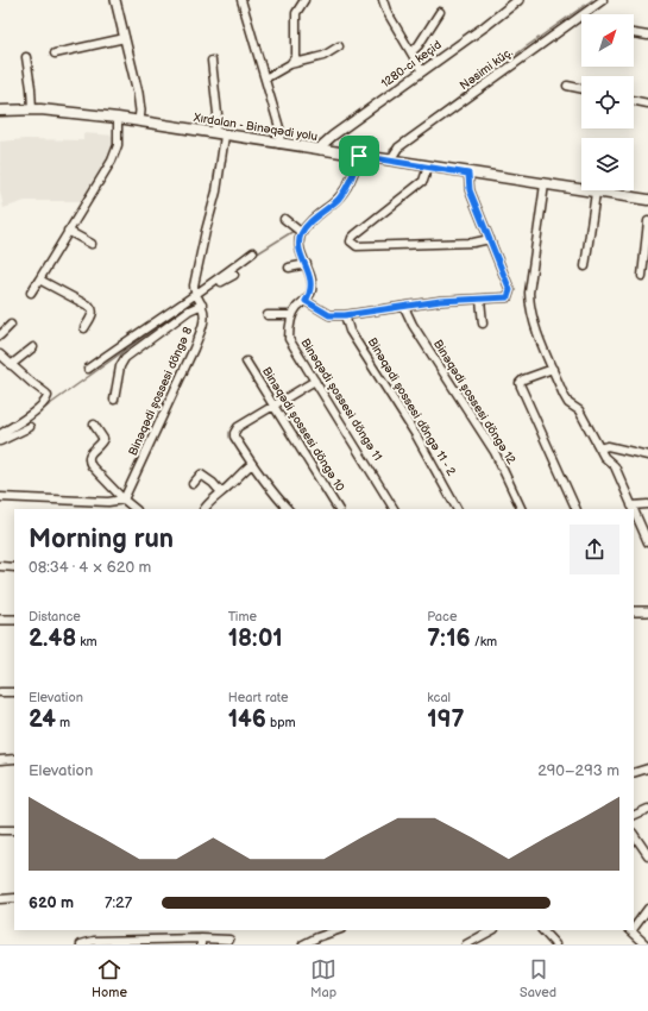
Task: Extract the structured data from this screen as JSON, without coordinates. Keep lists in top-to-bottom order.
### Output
{
  "streets": {
    "main road": ["Xırdalan - Binəqədi yolu"],
    "street": [
      "1280-cı keçid",
      "Nəsimi küç.",
      "Binəqədi şossesi döngə 8",
      "Binəqədi şossesi döngə 11",
      "Binəqədi şossesi döngə 12",
      "Binəqədi şossesi döngə 11 - 2",
      "Binəqədi şossesi döngə 10"
    ]
  },
  "crossings": [
    ["1280-cı keçid", "Xırdalan - Binəqədi yolu"],
    ["Nəsimi küç.", "Xırdalan - Binəqədi yolu"],
    ["Xırdalan - Binəqədi yolu", "Binəqədi şossesi döngə 8"]
  ],
  "north": "top right",
  "page": {
    "heading": ["Morning run", "08:34 · 4 × 620 m"],
    "stats": [
      ["Distance", "2.48 km"],
      ["Time", "18:01"],
      ["Pace", "7:16 /km"],
      ["Elevation", "24 m"],
      ["Heart rate", "146 bpm"],
      ["kcal", "197"]
    ],
    "chart": ["Elevation", "290–293 m"],
    "list": [
      {
        "name": "620 m",
        "note": "7:27"
      }
    ],
    "tabs": ["Home", "Map", "Saved"]
  }
}
